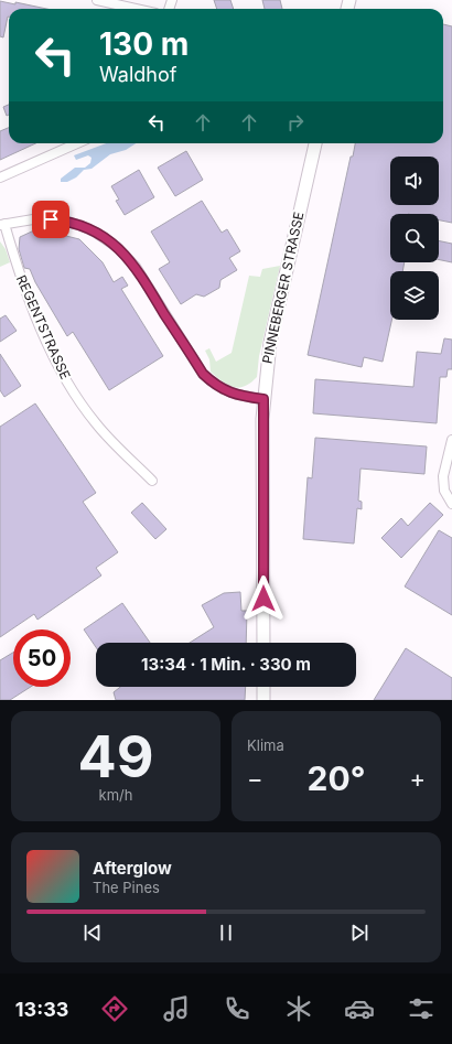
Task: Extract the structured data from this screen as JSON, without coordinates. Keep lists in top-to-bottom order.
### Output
{
  "streets": {
    "main road": ["PINNEBERGER STRASSE"],
    "street": ["REGENTSTRASSE"]
  },
  "page": {
    "turn": ["130 m", "Waldhof"],
    "limit": "50",
    "trip": "13:34 · 1 Min. · 330 m",
    "tile": [
      ["49", "km/h"],
      "Klima"
    ],
    "heat": ["−", "20°", "+"],
    "song": ["Afterglow", "The Pines"],
    "tabs": "13:33"
  }
}
